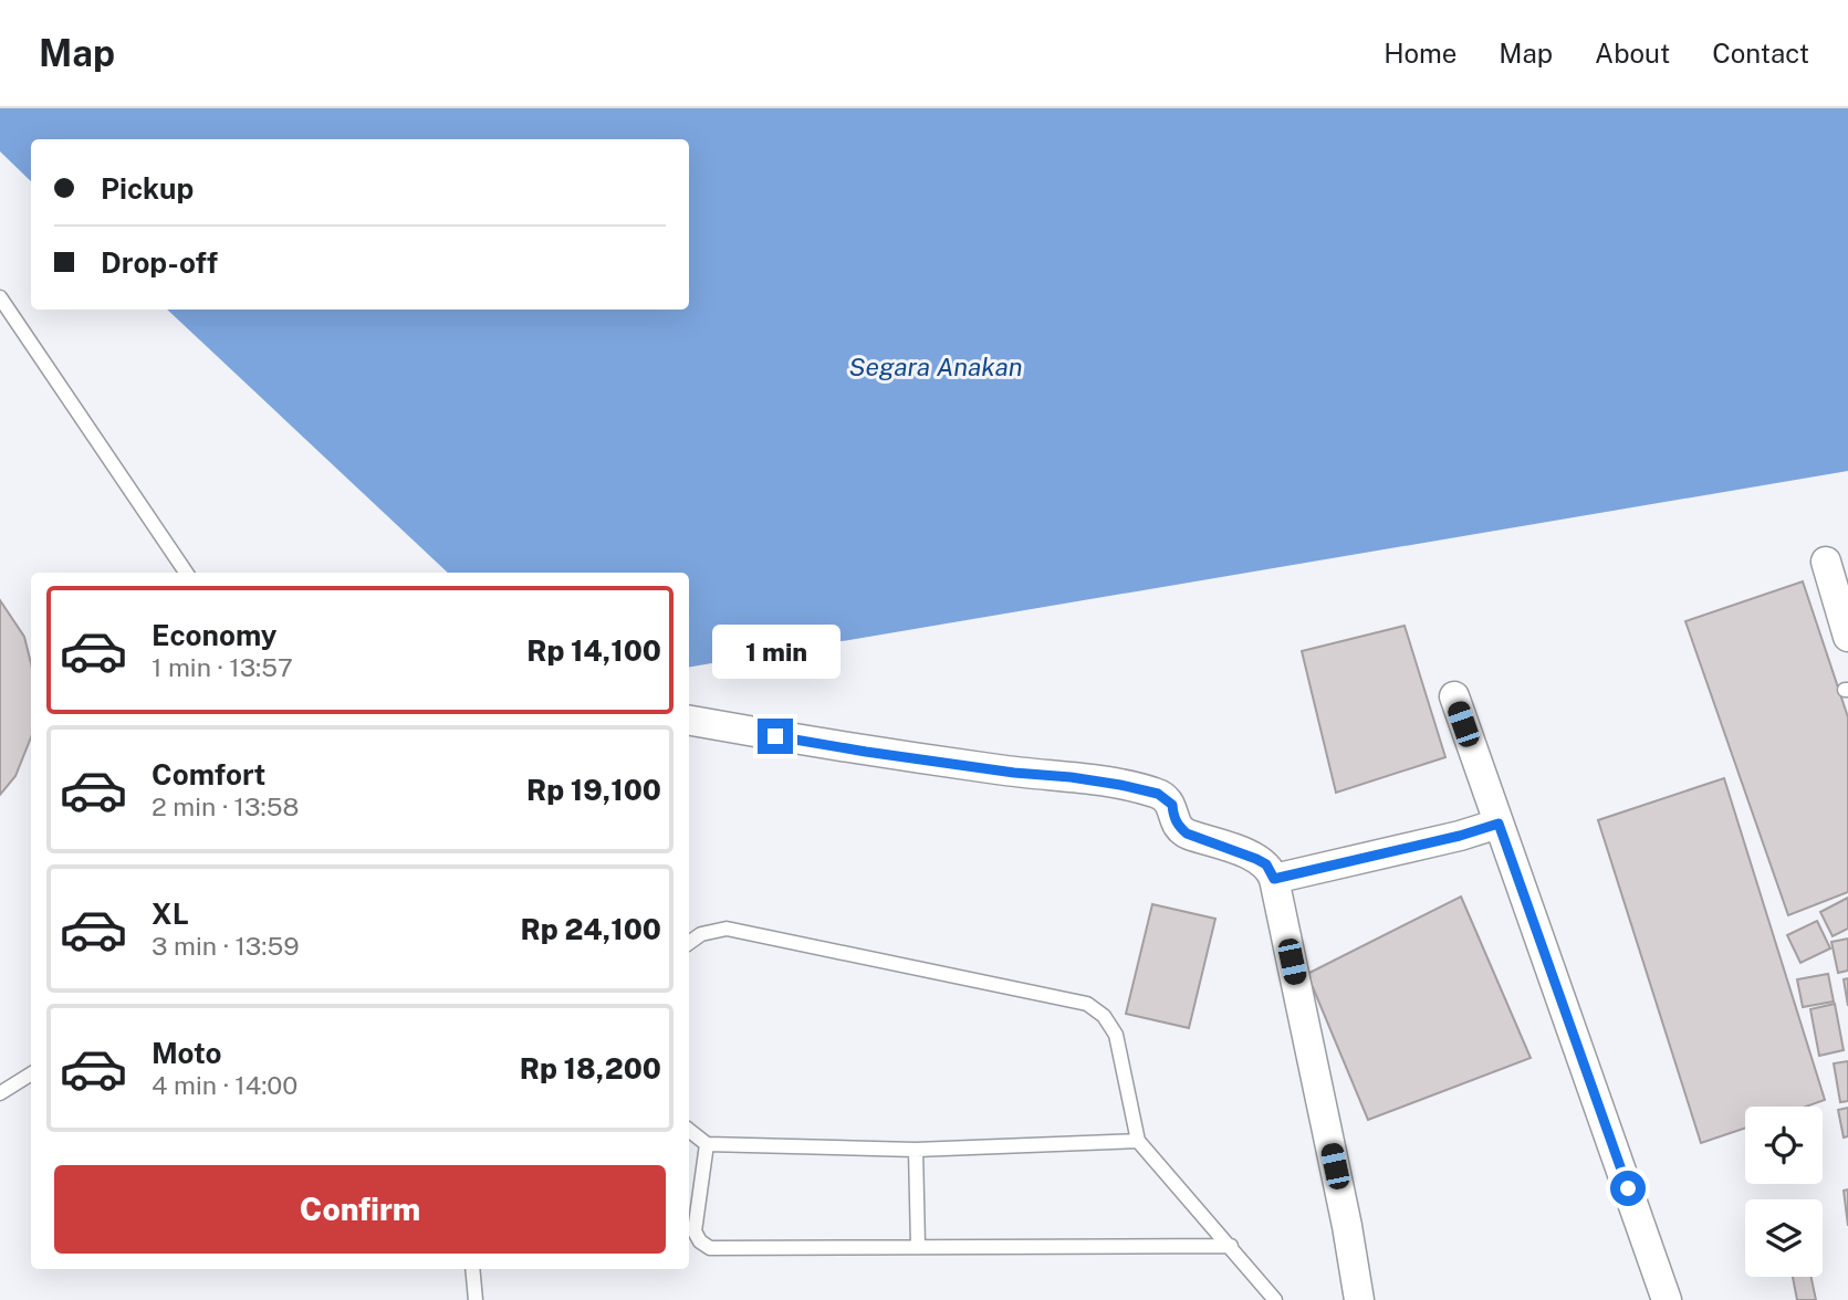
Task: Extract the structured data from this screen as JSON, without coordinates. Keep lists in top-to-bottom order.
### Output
{
  "water": ["Segara Anakan"],
  "page": {
    "header": "Map",
    "nav": [
      "Home",
      "Map",
      "About",
      "Contact"
    ],
    "banner": ["Pickup", "Drop-off"],
    "list": [
      {
        "name": "Economy",
        "note": "1 min · 13:57",
        "value": "Rp 14,100"
      },
      {
        "name": "Comfort",
        "note": "2 min · 13:58",
        "value": "Rp 19,100"
      },
      {
        "name": "XL",
        "note": "3 min · 13:59",
        "value": "Rp 24,100"
      },
      {
        "name": "Moto",
        "note": "4 min · 14:00",
        "value": "Rp 18,200"
      }
    ],
    "bubble": "1 min",
    "buttons": "Confirm"
  }
}
